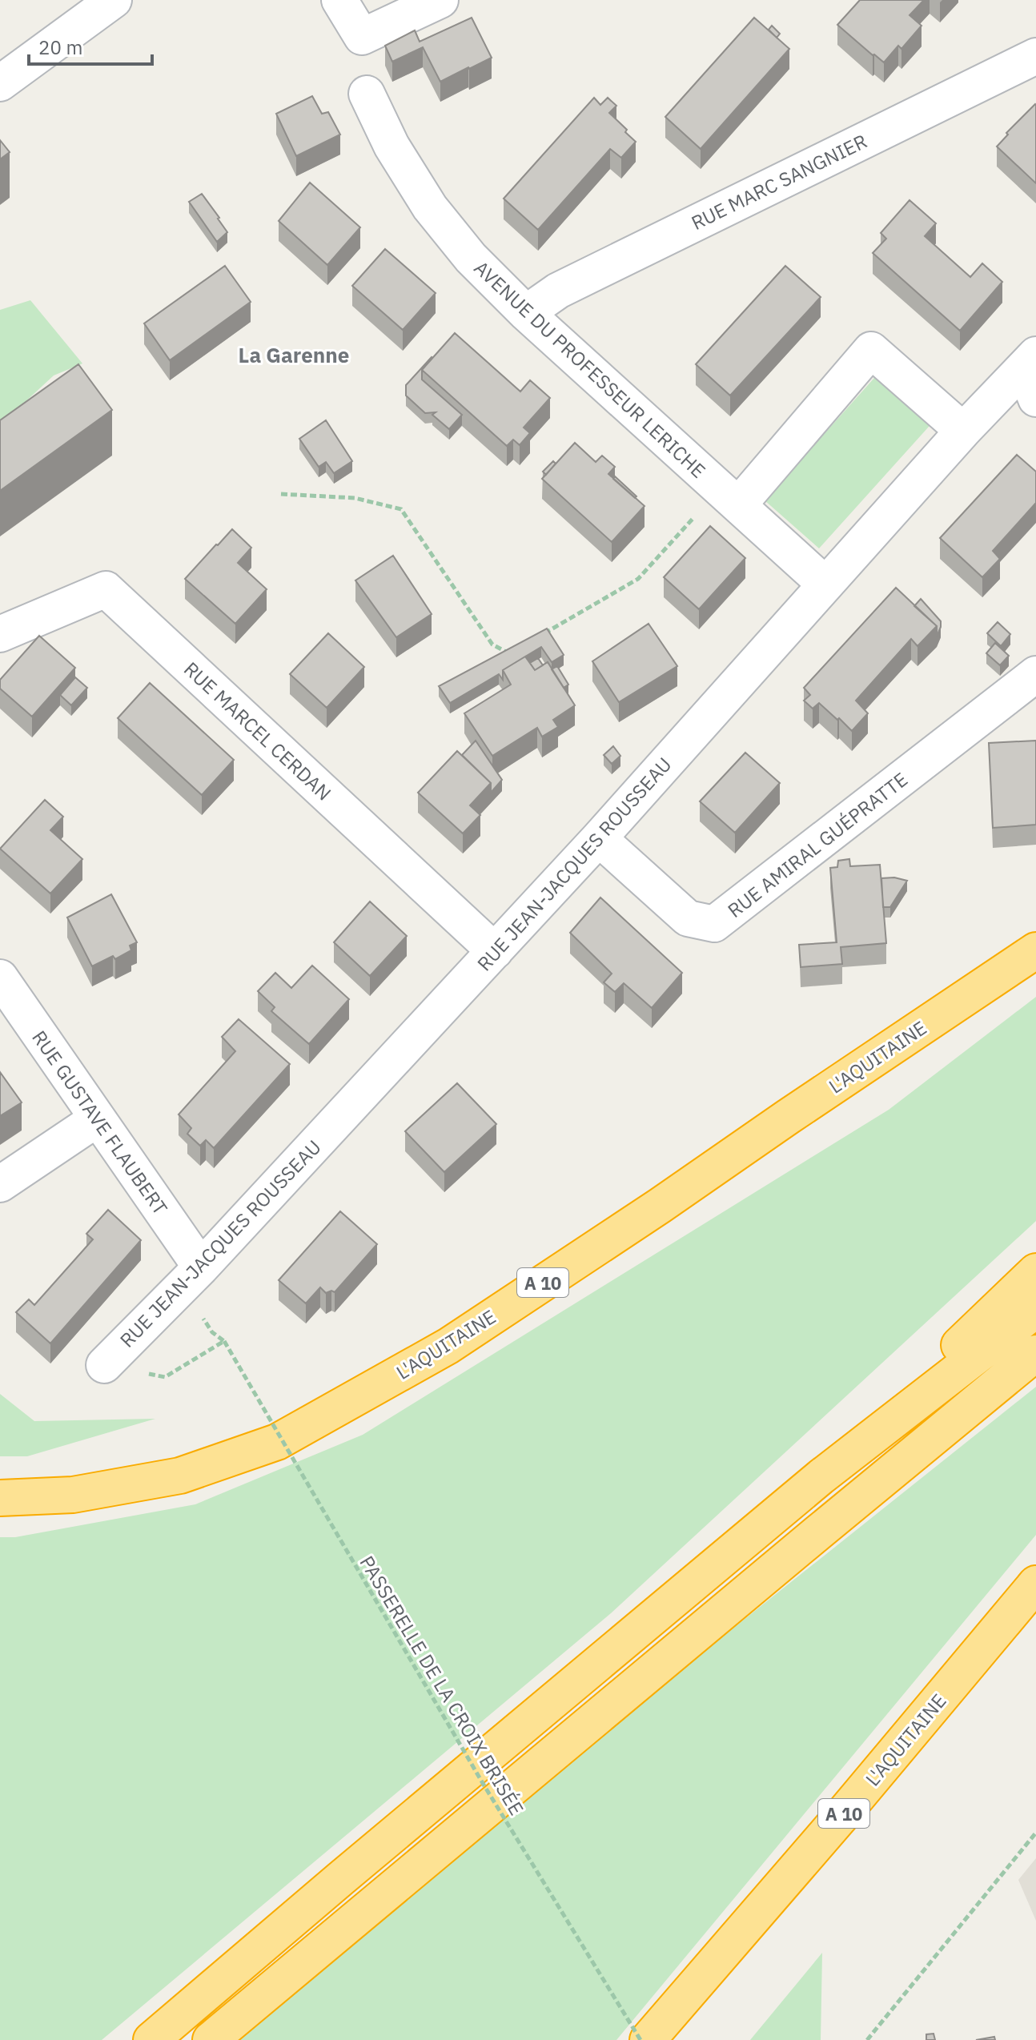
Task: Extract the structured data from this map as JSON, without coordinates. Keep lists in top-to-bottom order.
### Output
{
  "streets": {
    "highway": ["L'AQUITAINE", "A 10"],
    "street": [
      "RUE MARC SANGNIER",
      "AVENUE DU PROFESSEUR LERICHE",
      "RUE MARCEL CERDAN",
      "RUE AMIRAL GUÉPRATTE",
      "RUE JEAN-JACQUES ROUSSEAU",
      "RUE GUSTAVE FLAUBERT"
    ],
    "path": ["PASSERELLE DE LA CROIX BRISÉE"]
  },
  "crossings": [
    ["RUE MARC SANGNIER", "AVENUE DU PROFESSEUR LERICHE"],
    ["AVENUE DU PROFESSEUR LERICHE", "RUE JEAN-JACQUES ROUSSEAU"],
    ["RUE MARCEL CERDAN", "RUE JEAN-JACQUES ROUSSEAU"],
    ["RUE AMIRAL GUÉPRATTE", "RUE JEAN-JACQUES ROUSSEAU"],
    ["RUE JEAN-JACQUES ROUSSEAU", "RUE GUSTAVE FLAUBERT"]
  ],
  "districts": ["La Garenne"],
  "scale_bar": "20 m"
}
